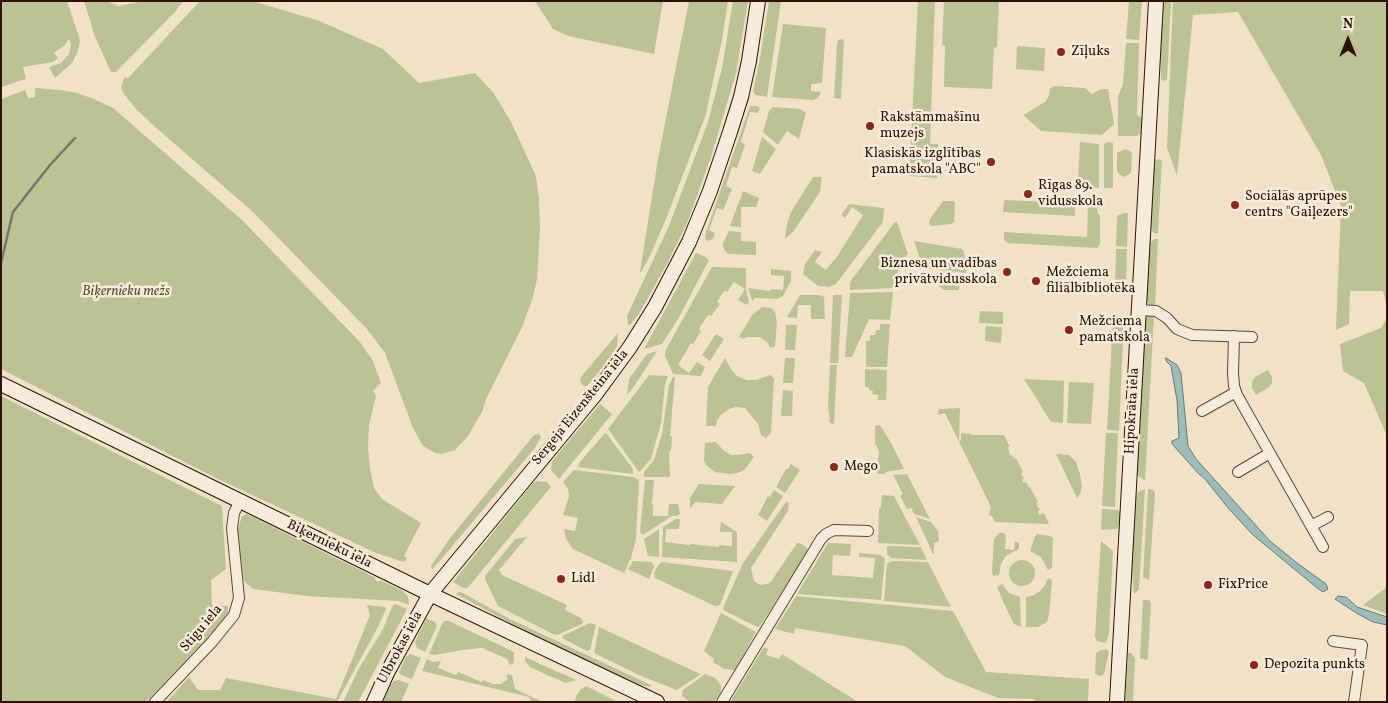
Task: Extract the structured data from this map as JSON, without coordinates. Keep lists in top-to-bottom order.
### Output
{
  "streets": {
    "street": [
      "Sergeja Eizenšteina iela",
      "Hipokrāta iela",
      "Biķernieku iela",
      "Stigu iela",
      "Ulbrokas iela"
    ]
  },
  "crossings": [
    ["Sergeja Eizenšteina iela", "Biķernieku iela"],
    ["Sergeja Eizenšteina iela", "Ulbrokas iela"],
    ["Biķernieku iela", "Stigu iela"],
    ["Biķernieku iela", "Ulbrokas iela"]
  ],
  "parks": ["Biķernieku mežs"],
  "places": [
    "Zīļuks",
    "Rakstāmmašīnu muzejs",
    "Klasiskās izglītības pamatskola \"ABC\"",
    "Rīgas 89. vidusskola",
    "Sociālās aprūpes centrs \"Gaiļezers\"",
    "Biznesa un vadības privātvidusskola",
    "Mežciema filiālbibliotēka",
    "Mežciema pamatskola",
    "Mego",
    "Lidl",
    "FixPrice",
    "Depozīta punkts"
  ],
  "north": "top"
}
